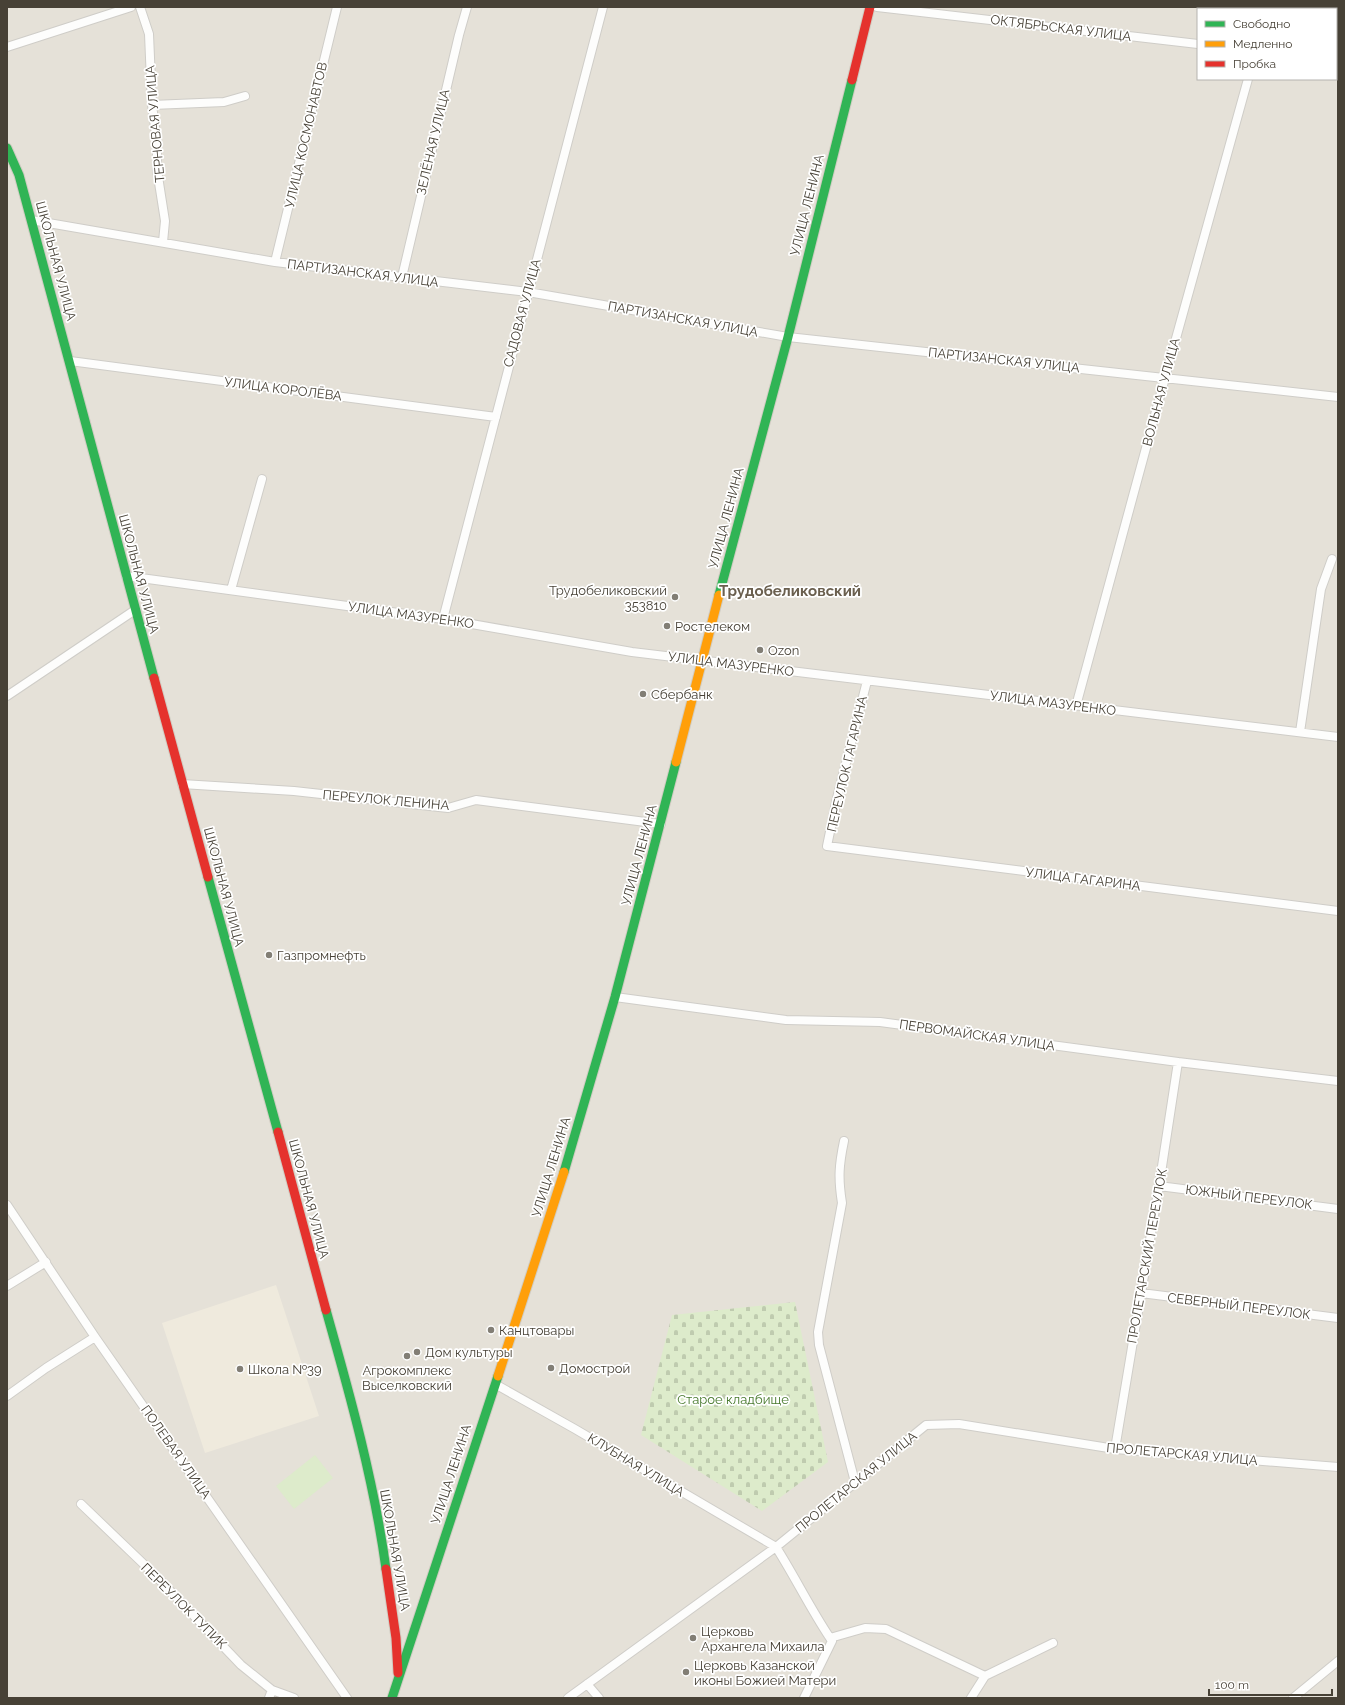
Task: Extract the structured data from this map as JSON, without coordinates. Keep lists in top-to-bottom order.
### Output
{
  "streets": {
    "street": [
      "ОКТЯБРЬСКАЯ УЛИЦА",
      "ТЕРНОВАЯ УЛИЦА",
      "УЛИЦА КОСМОНАВТОВ",
      "ЗЕЛЁНАЯ УЛИЦА",
      "УЛИЦА ЛЕНИНА",
      "ШКОЛЬНАЯ УЛИЦА",
      "ПАРТИЗАНСКАЯ УЛИЦА",
      "САДОВАЯ УЛИЦА",
      "УЛИЦА КОРОЛЁВА",
      "ВОЛЬНАЯ УЛИЦА",
      "УЛИЦА МАЗУРЕНКО",
      "ПЕРЕУЛОК ГАГАРИНА",
      "ПЕРЕУЛОК ЛЕНИНА",
      "УЛИЦА ГАГАРИНА",
      "ПЕРВОМАЙСКАЯ УЛИЦА",
      "ЮЖНЫЙ ПЕРЕУЛОК",
      "ПРОЛЕТАРСКИЙ ПЕРЕУЛОК",
      "СЕВЕРНЫЙ ПЕРЕУЛОК",
      "ПОЛЕВАЯ УЛИЦА",
      "ПРОЛЕТАРСКАЯ УЛИЦА",
      "КЛУБНАЯ УЛИЦА",
      "ПЕРЕУЛОК ТУПИК"
    ]
  },
  "crossings": [
    ["ТЕРНОВАЯ УЛИЦА", "ПАРТИЗАНСКАЯ УЛИЦА"],
    ["УЛИЦА КОСМОНАВТОВ", "ПАРТИЗАНСКАЯ УЛИЦА"],
    ["ЗЕЛЁНАЯ УЛИЦА", "ПАРТИЗАНСКАЯ УЛИЦА"],
    ["УЛИЦА ЛЕНИНА", "ШКОЛЬНАЯ УЛИЦА"],
    ["УЛИЦА ЛЕНИНА", "ПАРТИЗАНСКАЯ УЛИЦА"],
    ["УЛИЦА ЛЕНИНА", "УЛИЦА МАЗУРЕНКО"],
    ["УЛИЦА ЛЕНИНА", "ПЕРЕУЛОК ЛЕНИНА"],
    ["УЛИЦА ЛЕНИНА", "ПЕРВОМАЙСКАЯ УЛИЦА"],
    ["УЛИЦА ЛЕНИНА", "КЛУБНАЯ УЛИЦА"],
    ["ШКОЛЬНАЯ УЛИЦА", "ПАРТИЗАНСКАЯ УЛИЦА"],
    ["ШКОЛЬНАЯ УЛИЦА", "УЛИЦА КОРОЛЁВА"],
    ["ШКОЛЬНАЯ УЛИЦА", "УЛИЦА МАЗУРЕНКО"],
    ["ШКОЛЬНАЯ УЛИЦА", "ПЕРЕУЛОК ЛЕНИНА"],
    ["ПАРТИЗАНСКАЯ УЛИЦА", "САДОВАЯ УЛИЦА"],
    ["ПАРТИЗАНСКАЯ УЛИЦА", "ВОЛЬНАЯ УЛИЦА"],
    ["САДОВАЯ УЛИЦА", "УЛИЦА КОРОЛЁВА"],
    ["САДОВАЯ УЛИЦА", "УЛИЦА МАЗУРЕНКО"],
    ["ВОЛЬНАЯ УЛИЦА", "УЛИЦА МАЗУРЕНКО"],
    ["УЛИЦА МАЗУРЕНКО", "ПЕРЕУЛОК ГАГАРИНА"],
    ["ПЕРЕУЛОК ГАГАРИНА", "УЛИЦА ГАГАРИНА"],
    ["ПЕРВОМАЙСКАЯ УЛИЦА", "ПРОЛЕТАРСКИЙ ПЕРЕУЛОК"],
    ["ЮЖНЫЙ ПЕРЕУЛОК", "ПРОЛЕТАРСКИЙ ПЕРЕУЛОК"],
    ["ПРОЛЕТАРСКИЙ ПЕРЕУЛОК", "СЕВЕРНЫЙ ПЕРЕУЛОК"],
    ["ПРОЛЕТАРСКИЙ ПЕРЕУЛОК", "ПРОЛЕТАРСКАЯ УЛИЦА"],
    ["ПРОЛЕТАРСКАЯ УЛИЦА", "КЛУБНАЯ УЛИЦА"]
  ],
  "districts": ["Трудобеликовский"],
  "parks": ["Старое кладбище"],
  "places": [
    "Трудобеликовский 353810",
    "Ростелеком",
    "Ozon",
    "Сбербанк",
    "Газпромнефть",
    "Канцтовары",
    "Дом культуры",
    "Агрокомплекс Выселковский",
    "Домострой",
    "Школа №39",
    "Церковь Архангела Михаила",
    "Церковь Казанской иконы Божией Матери"
  ],
  "legend": ["Свободно", "Медленно", "Пробка"],
  "scale_bar": "100 m"
}
